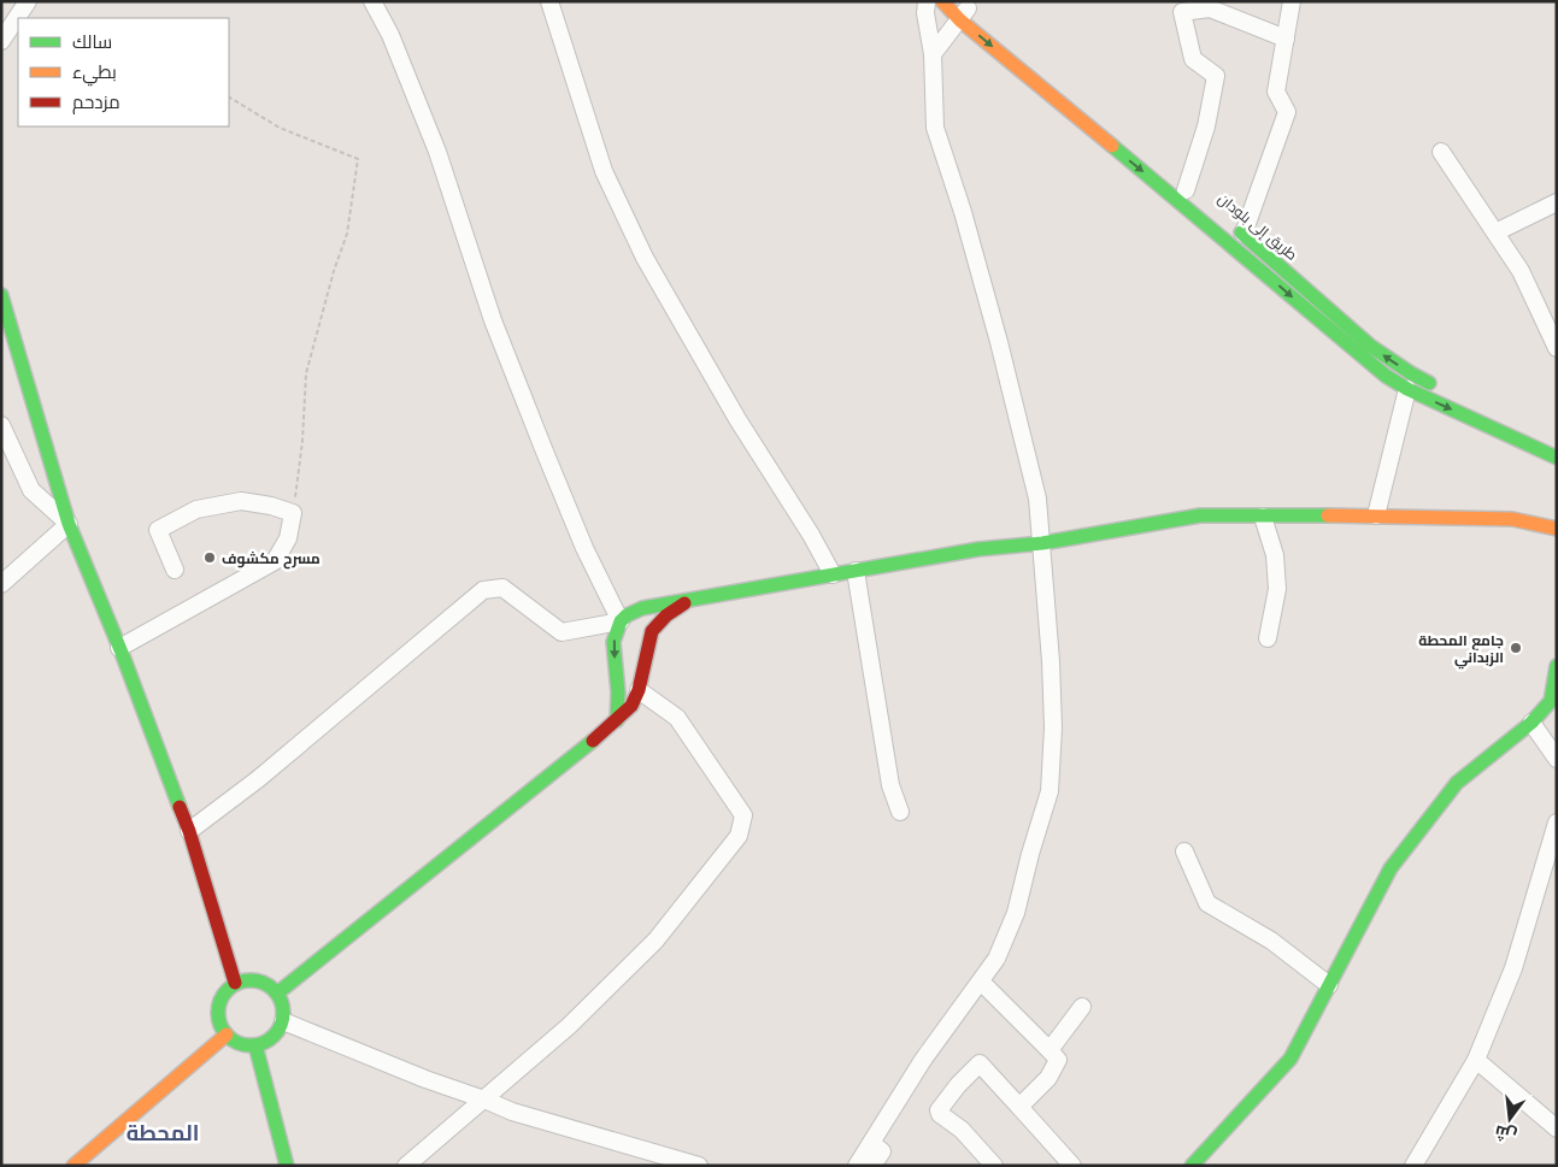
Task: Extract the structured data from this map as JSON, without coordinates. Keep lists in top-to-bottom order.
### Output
{
  "streets": {
    "street": ["طريق إلى بلودان"]
  },
  "districts": ["المحطة"],
  "places": ["مسرح مكشوف", "جامع المحطة الزبداني"],
  "legend": ["سالك", "بطيء", "مزدحم"],
  "north": "bottom"
}
